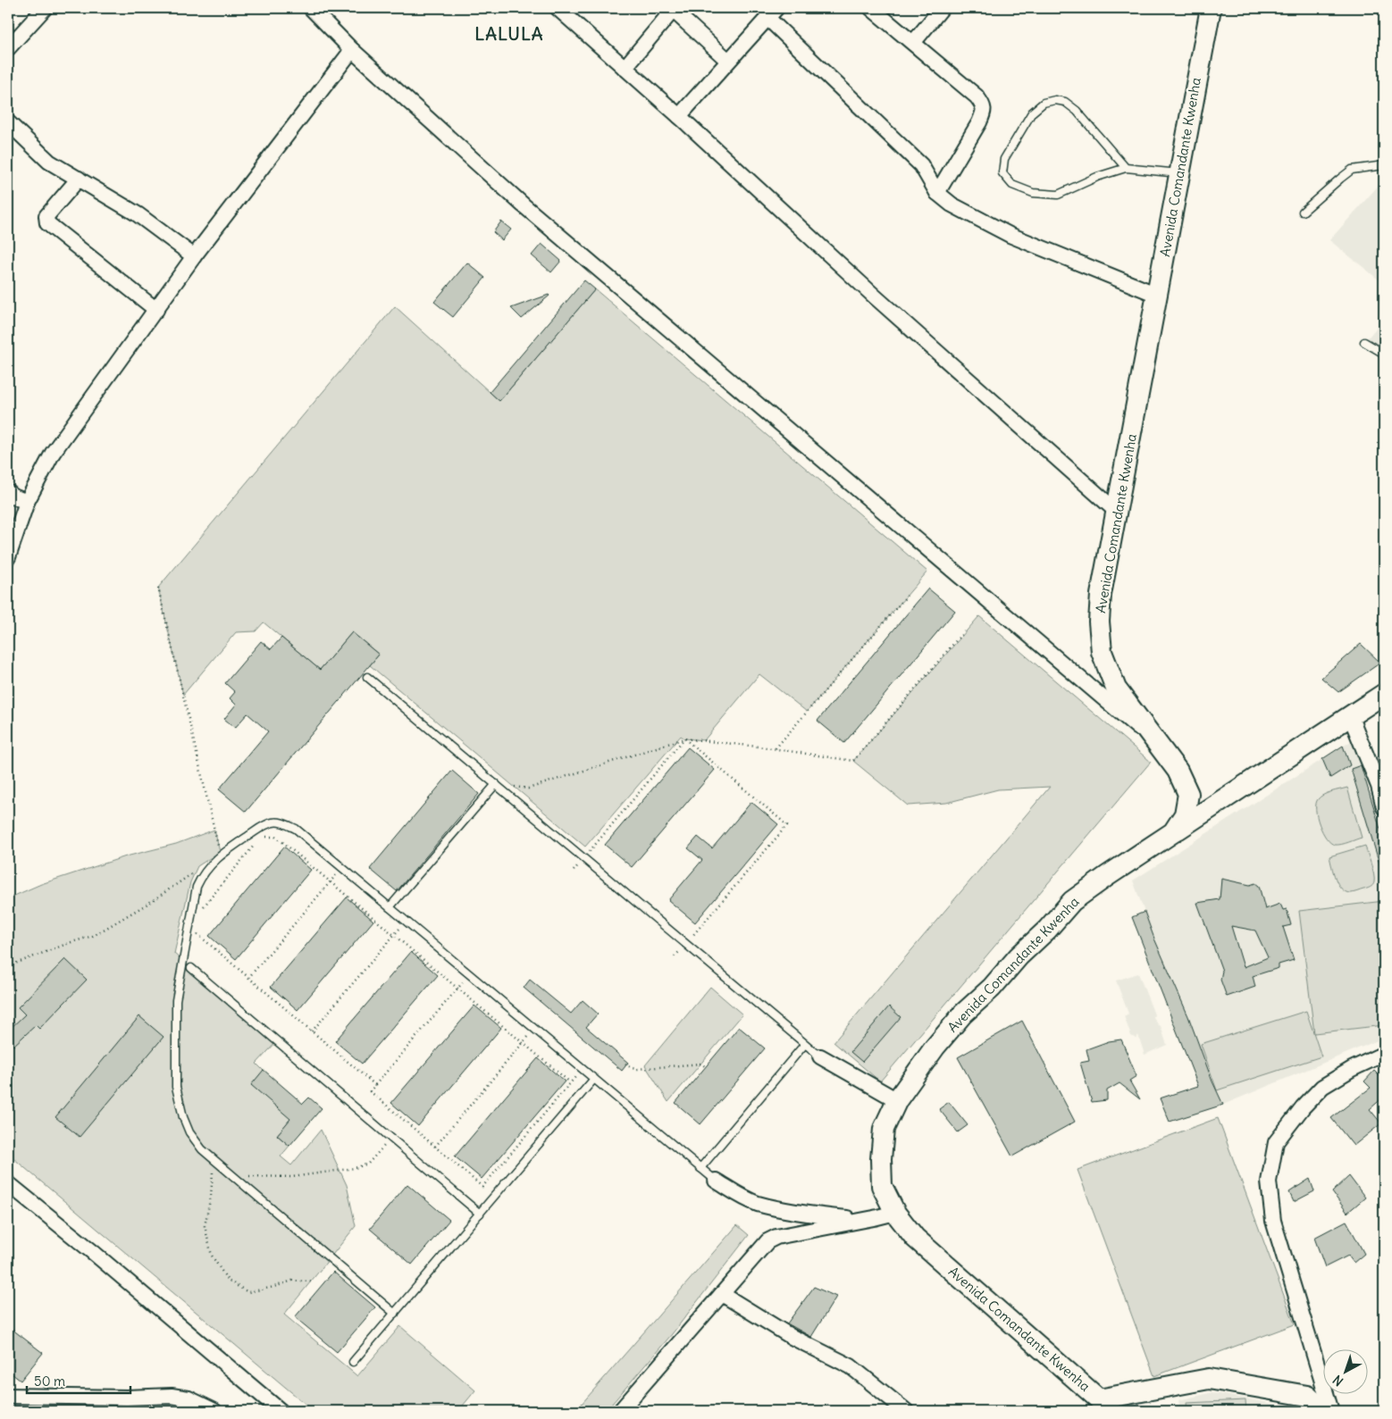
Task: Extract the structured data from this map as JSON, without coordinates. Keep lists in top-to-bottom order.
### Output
{
  "streets": {
    "main road": ["Avenida Comandante Kwenha"]
  },
  "districts": ["LALULA"],
  "scale_bar": "50 m",
  "north": "bottom left"
}
